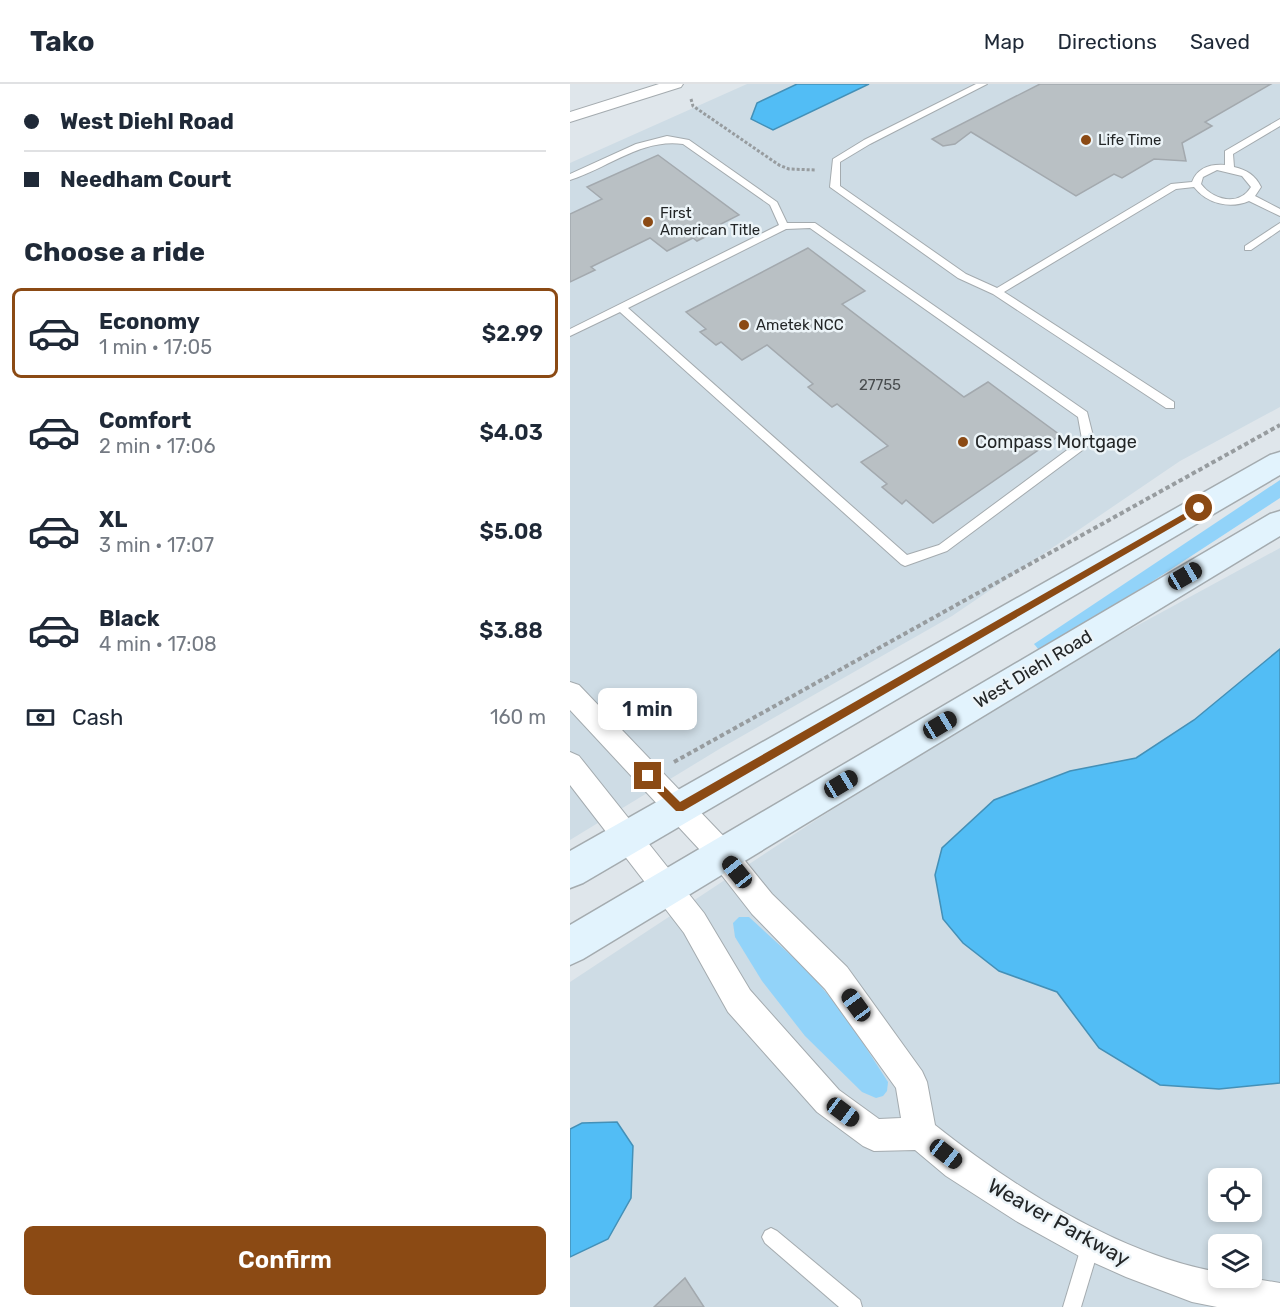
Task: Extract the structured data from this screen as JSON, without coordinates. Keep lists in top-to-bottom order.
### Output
{
  "streets": {
    "street": ["West Diehl Road", "Weaver Parkway"]
  },
  "places": [
    "Life Time",
    "First American Title",
    "Ametek NCC",
    "Compass Mortgage"
  ],
  "house_numbers": ["27755"],
  "page": {
    "header": "Tako",
    "nav": ["Map", "Directions", "Saved"],
    "banner": ["West Diehl Road", "Needham Court"],
    "heading": "Choose a ride",
    "list": [
      {
        "name": "Economy",
        "note": "1 min · 17:05",
        "value": "$2.99"
      },
      {
        "name": "Comfort",
        "note": "2 min · 17:06",
        "value": "$4.03"
      },
      {
        "name": "XL",
        "note": "3 min · 17:07",
        "value": "$5.08"
      },
      {
        "name": "Black",
        "note": "4 min · 17:08",
        "value": "$3.88"
      }
    ],
    "pay": ["Cash", "160 m"],
    "bubble": "1 min",
    "buttons": "Confirm"
  }
}
